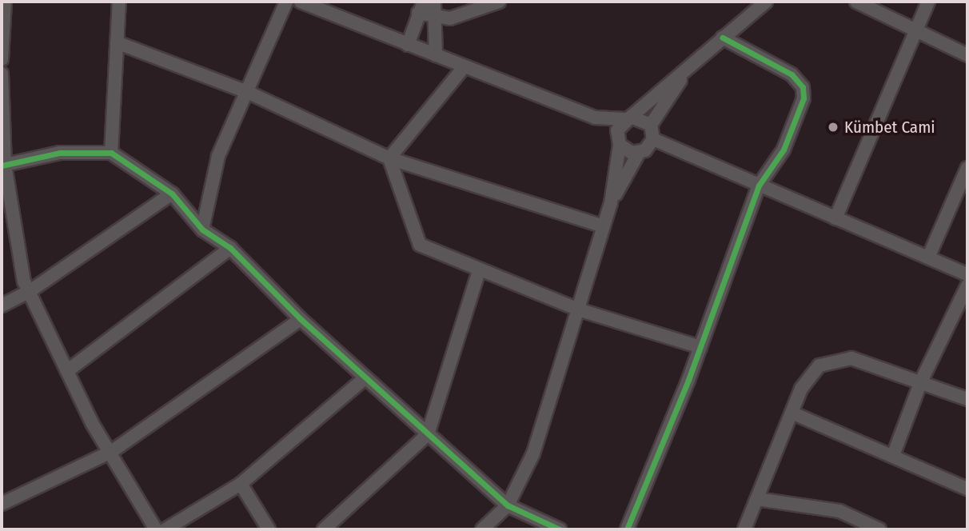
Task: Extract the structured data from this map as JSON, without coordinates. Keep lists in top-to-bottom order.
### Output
{
  "places": ["Kümbet Cami"]
}
